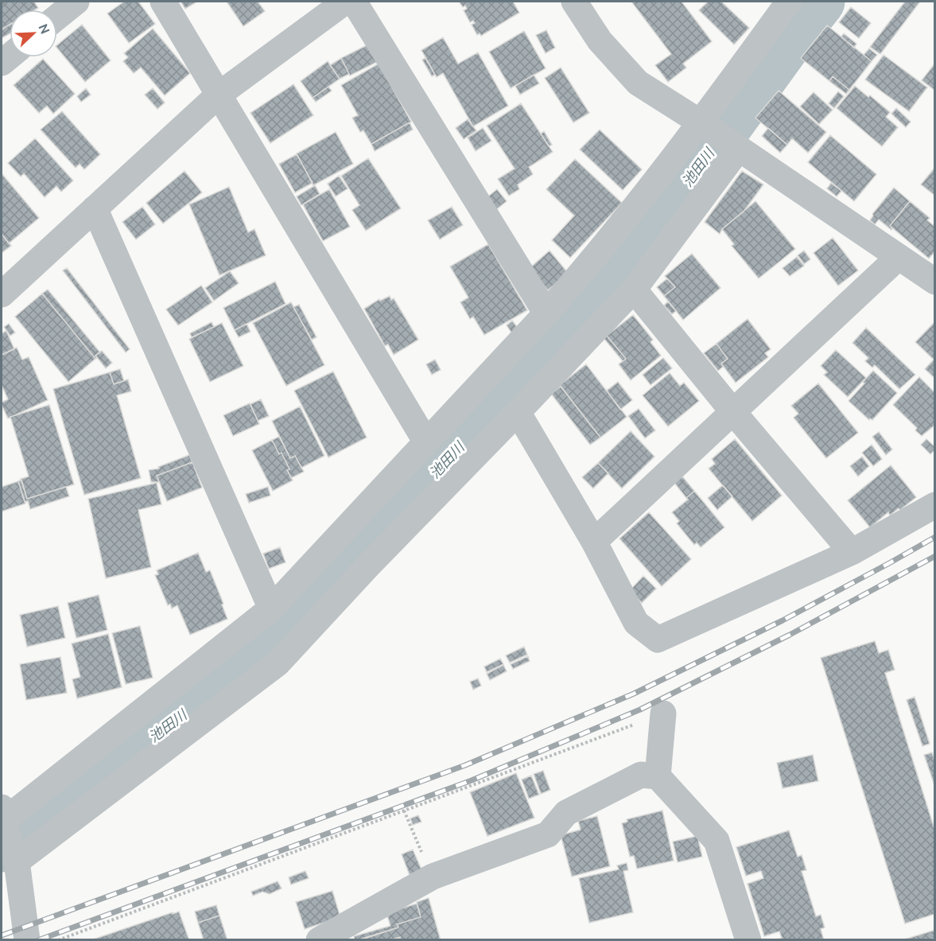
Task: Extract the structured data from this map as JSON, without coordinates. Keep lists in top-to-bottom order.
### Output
{
  "water": ["池田川"],
  "north": "top right"
}
